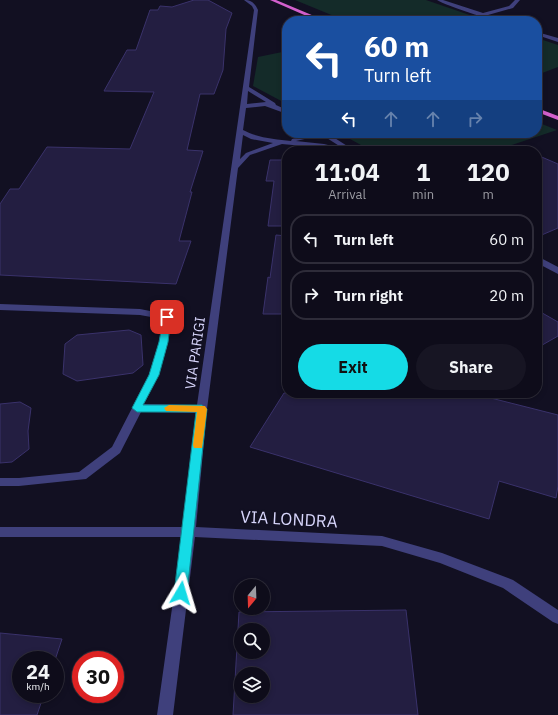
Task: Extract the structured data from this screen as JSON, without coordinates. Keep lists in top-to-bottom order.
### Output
{
  "streets": {
    "street": ["VIA PARIGI", "VIA LONDRA"]
  },
  "crossings": [
    ["VIA PARIGI", "VIA LONDRA"]
  ],
  "north": "bottom",
  "page": {
    "turn": ["60 m", "Turn left"],
    "eta": [
      "11:04",
      "Arrival",
      "1",
      "min",
      "120",
      "m"
    ],
    "list": [
      {
        "name": "Turn left",
        "value": "60 m"
      },
      {
        "name": "Turn right",
        "value": "20 m"
      }
    ],
    "buttons": ["Exit", "Share"],
    "speed": "24 km/h",
    "limit": "30"
  }
}
